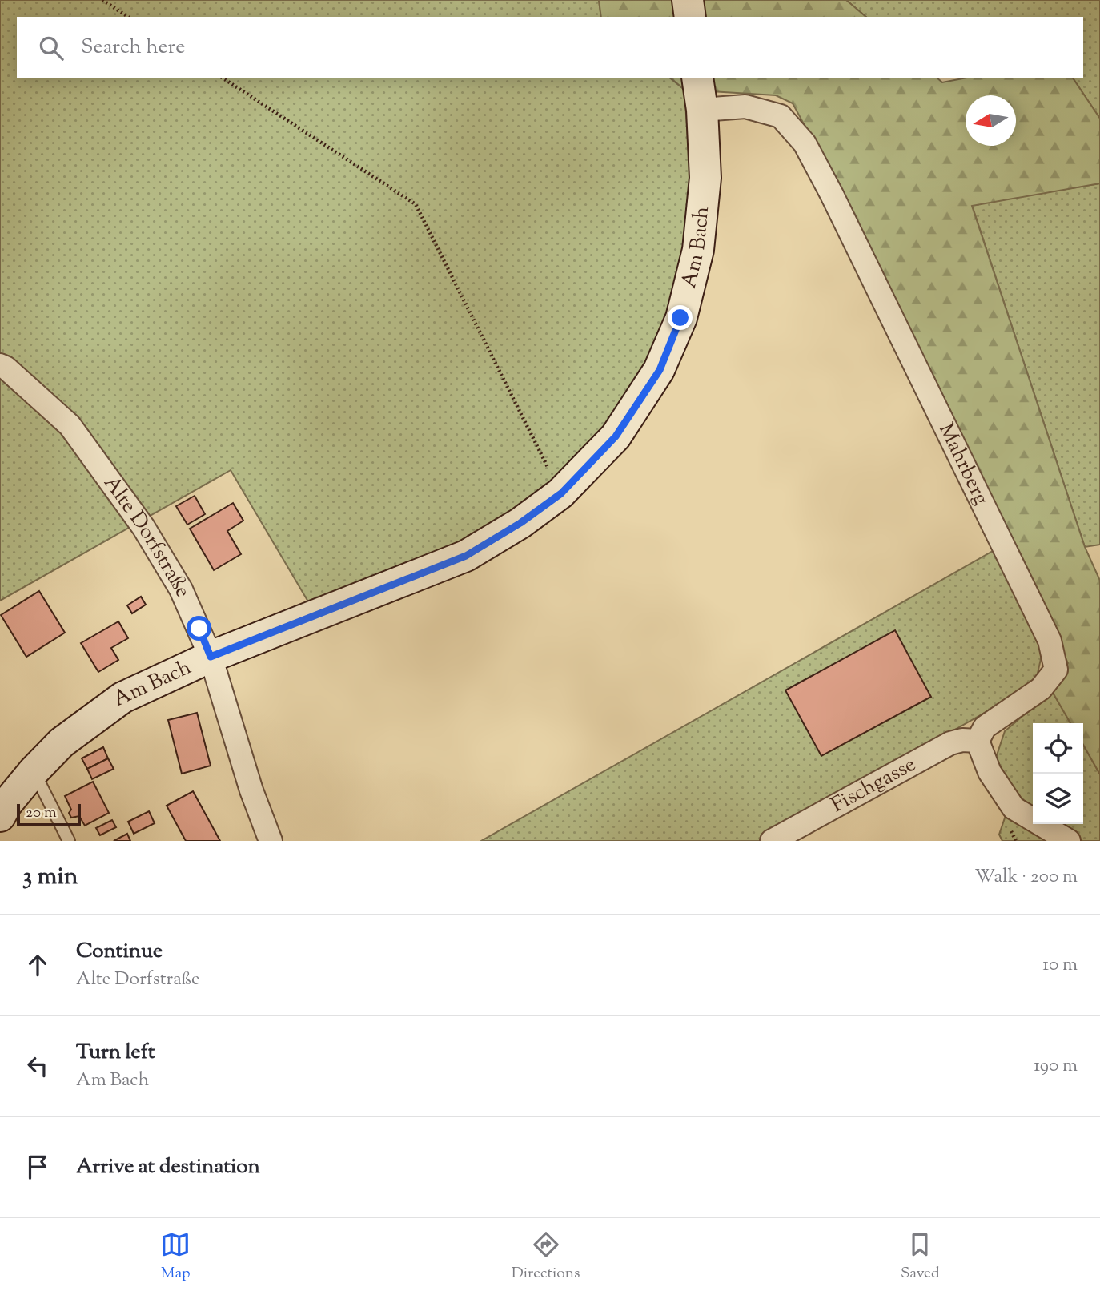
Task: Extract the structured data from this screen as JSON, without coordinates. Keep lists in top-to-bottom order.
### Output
{
  "streets": {
    "street": [
      "Am Bach",
      "Mahrberg",
      "Alte Dorfstraße",
      "Fischgasse"
    ]
  },
  "crossings": [
    ["Am Bach", "Mahrberg"],
    ["Am Bach", "Alte Dorfstraße"],
    ["Mahrberg", "Fischgasse"]
  ],
  "scale_bar": "20 m",
  "north": "left",
  "page": {
    "search": "Search here",
    "scale": "20 m",
    "heading": ["3 min", "Walk · 200 m"],
    "list": [
      ["Continue", "Alte Dorfstraße", "10 m"],
      ["Turn left", "Am Bach", "190 m"],
      "Arrive at destination"
    ],
    "nav": ["Map", "Directions", "Saved"]
  }
}
